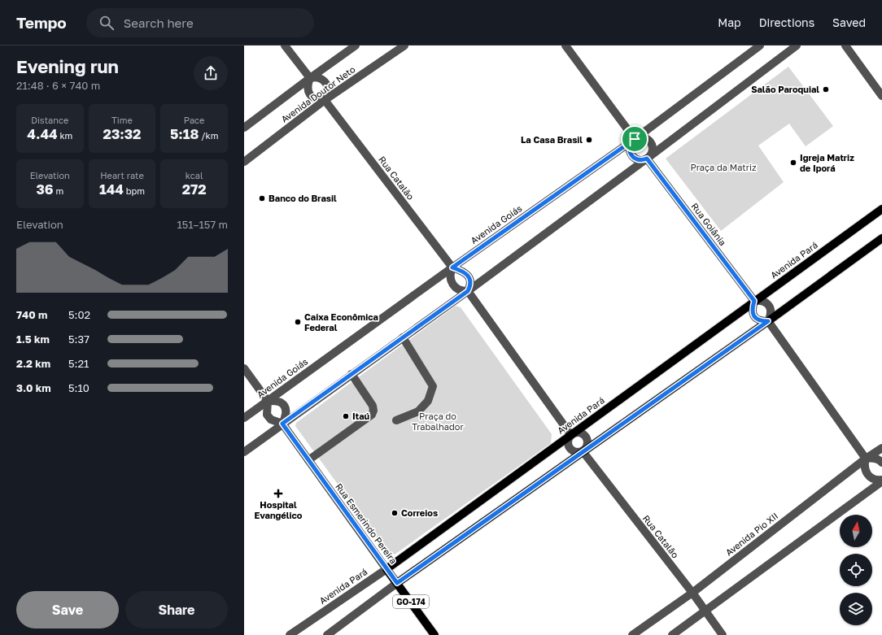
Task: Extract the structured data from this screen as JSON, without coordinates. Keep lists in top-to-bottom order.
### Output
{
  "streets": {
    "main road": ["Avenida Pará", "Rua Esmerindo Pereira", "GO-174"],
    "street": [
      "Avenida Doutor Neto",
      "Rua Catalão",
      "Avenida Goiás",
      "Rua Goiânia",
      "Avenida Pio XII"
    ]
  },
  "crossings": [
    ["Avenida Doutor Neto", "Rua Catalão"],
    ["Rua Catalão", "Avenida Goiás"],
    ["Rua Catalão", "Avenida Pará"],
    ["Rua Catalão", "Avenida Pio XII"],
    ["Avenida Goiás", "Rua Goiânia"],
    ["Avenida Goiás", "Rua Esmerindo Pereira"],
    ["Rua Goiânia", "Avenida Pará"],
    ["Avenida Pará", "Rua Esmerindo Pereira"]
  ],
  "parks": ["Praça da Matriz", "Praça do Trabalhador"],
  "places": {
    "other": [
      "Salão Paroquial",
      "La Casa Brasil",
      "Igreja Matriz de Iporá",
      "Banco do Brasil",
      "Caixa Econômica Federal",
      "Itaú",
      "Correios"
    ],
    "health": ["Hospital Evangélico"]
  },
  "north": "top",
  "page": {
    "header": "Tempo",
    "search": "Search here",
    "nav": ["Map", "Directions", "Saved"],
    "heading": ["Evening run", "21:48 · 6 × 740 m"],
    "stats": [
      ["Distance", "4.44 km"],
      ["Time", "23:32"],
      ["Pace", "5:18 /km"],
      ["Elevation", "36 m"],
      ["Heart rate", "144 bpm"],
      ["kcal", "272"]
    ],
    "chart": ["Elevation", "151–157 m"],
    "list": [
      {
        "name": "740 m",
        "note": "5:02"
      },
      {
        "name": "1.5 km",
        "note": "5:37"
      },
      {
        "name": "2.2 km",
        "note": "5:21"
      },
      {
        "name": "3.0 km",
        "note": "5:10"
      }
    ],
    "buttons": ["Save", "Share"]
  }
}
